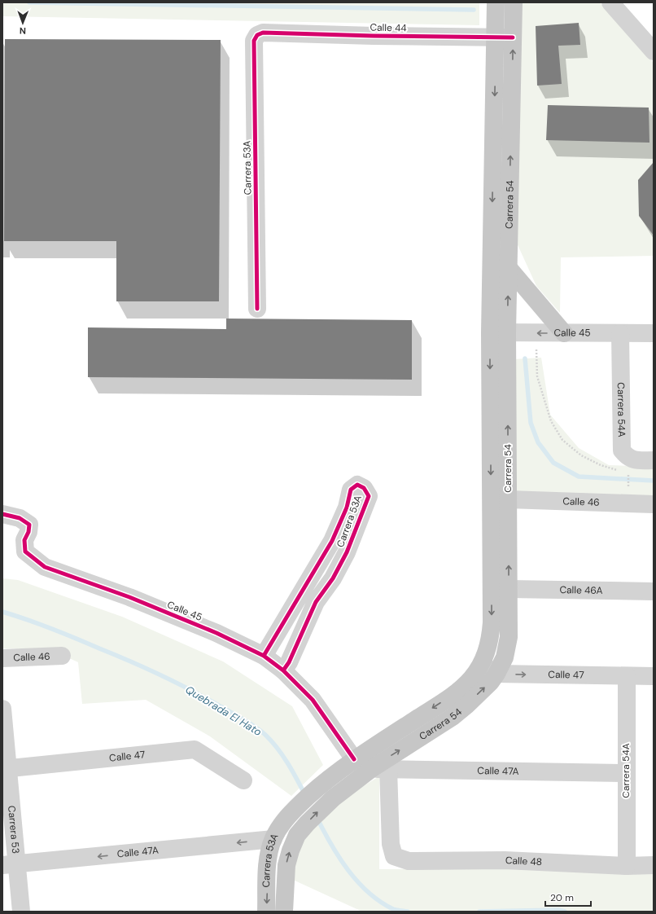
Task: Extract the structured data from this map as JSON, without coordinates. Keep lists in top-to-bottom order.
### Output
{
  "streets": {
    "main road": ["Carrera 53A", "Carrera 54"],
    "street": [
      "Calle 44",
      "Calle 45",
      "Carrera 54A",
      "Calle 46",
      "Calle 46A",
      "Calle 47",
      "Calle 47A",
      "Carrera 53",
      "Calle 48"
    ]
  },
  "crossings": [
    ["Calle 44", "Carrera 53A"],
    ["Calle 44", "Carrera 54"],
    ["Carrera 53A", "Carrera 54"],
    ["Carrera 53A", "Calle 45"],
    ["Carrera 53A", "Calle 47A"],
    ["Carrera 54", "Calle 45"],
    ["Carrera 54", "Calle 46"],
    ["Carrera 54", "Calle 46A"],
    ["Carrera 54", "Calle 47"],
    ["Carrera 54", "Calle 47A"],
    ["Calle 45", "Carrera 54A"],
    ["Carrera 54A", "Calle 47"],
    ["Carrera 54A", "Calle 47A"],
    ["Carrera 54A", "Calle 48"],
    ["Calle 47", "Carrera 53"],
    ["Calle 47A", "Carrera 53"],
    ["Calle 47A", "Calle 48"]
  ],
  "one_way": ["Calle 47A"],
  "water": ["Quebrada El Hato"],
  "scale_bar": "20 m",
  "north": "bottom"
}
